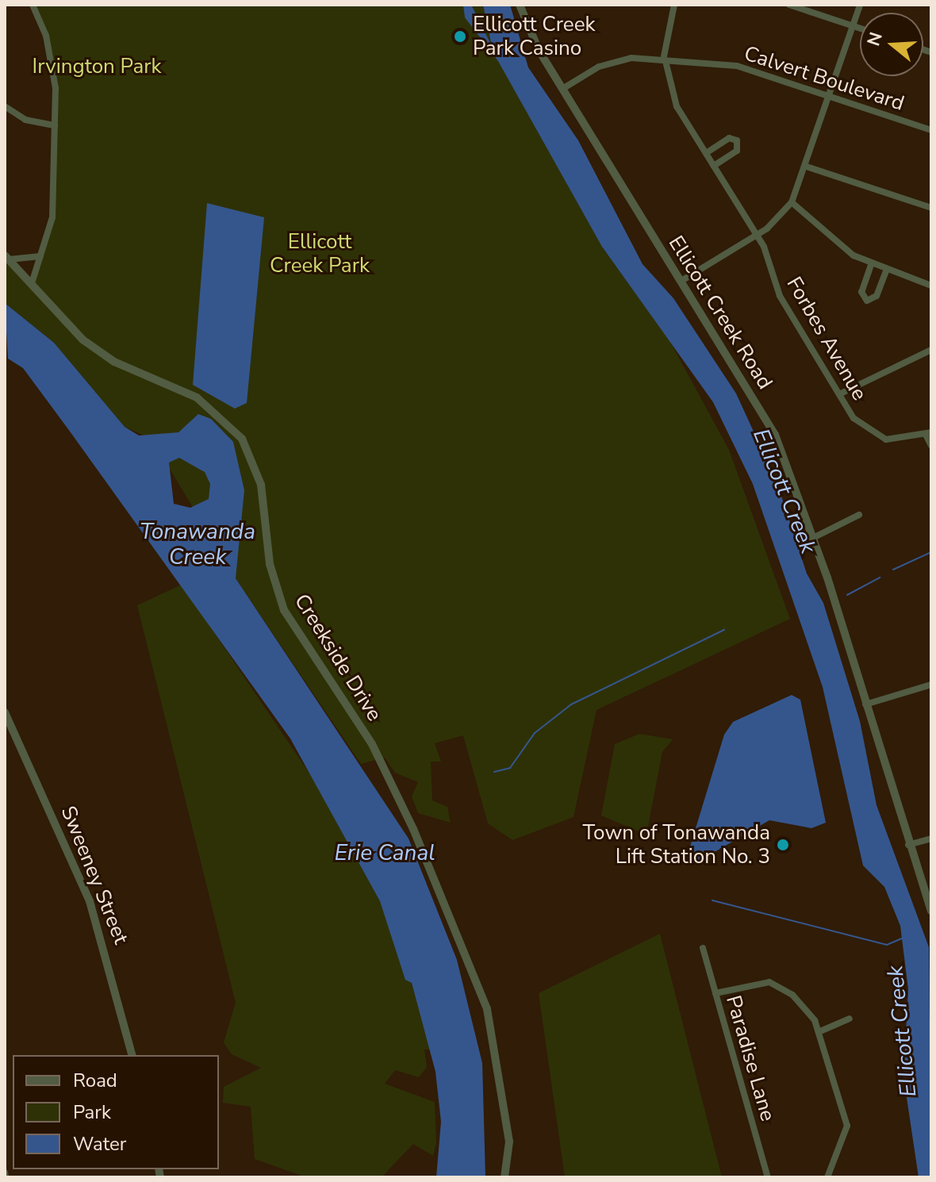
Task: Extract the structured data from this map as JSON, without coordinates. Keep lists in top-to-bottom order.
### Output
{
  "streets": {
    "street": [
      "Calvert Boulevard",
      "Ellicott Creek Road",
      "Forbes Avenue",
      "Creekside Drive",
      "Sweeney Street",
      "Paradise Lane"
    ]
  },
  "crossings": [
    ["Calvert Boulevard", "Ellicott Creek Road"],
    ["Calvert Boulevard", "Forbes Avenue"]
  ],
  "water": ["Ellicott Creek", "Tonawanda Creek", "Erie Canal"],
  "parks": ["Irvington Park", "Ellicott Creek Park"],
  "places": ["Ellicott Creek Park Casino", "Town of Tonawanda Lift Station No. 3"],
  "legend": ["Road", "Park", "Water"],
  "north": "left"
}
